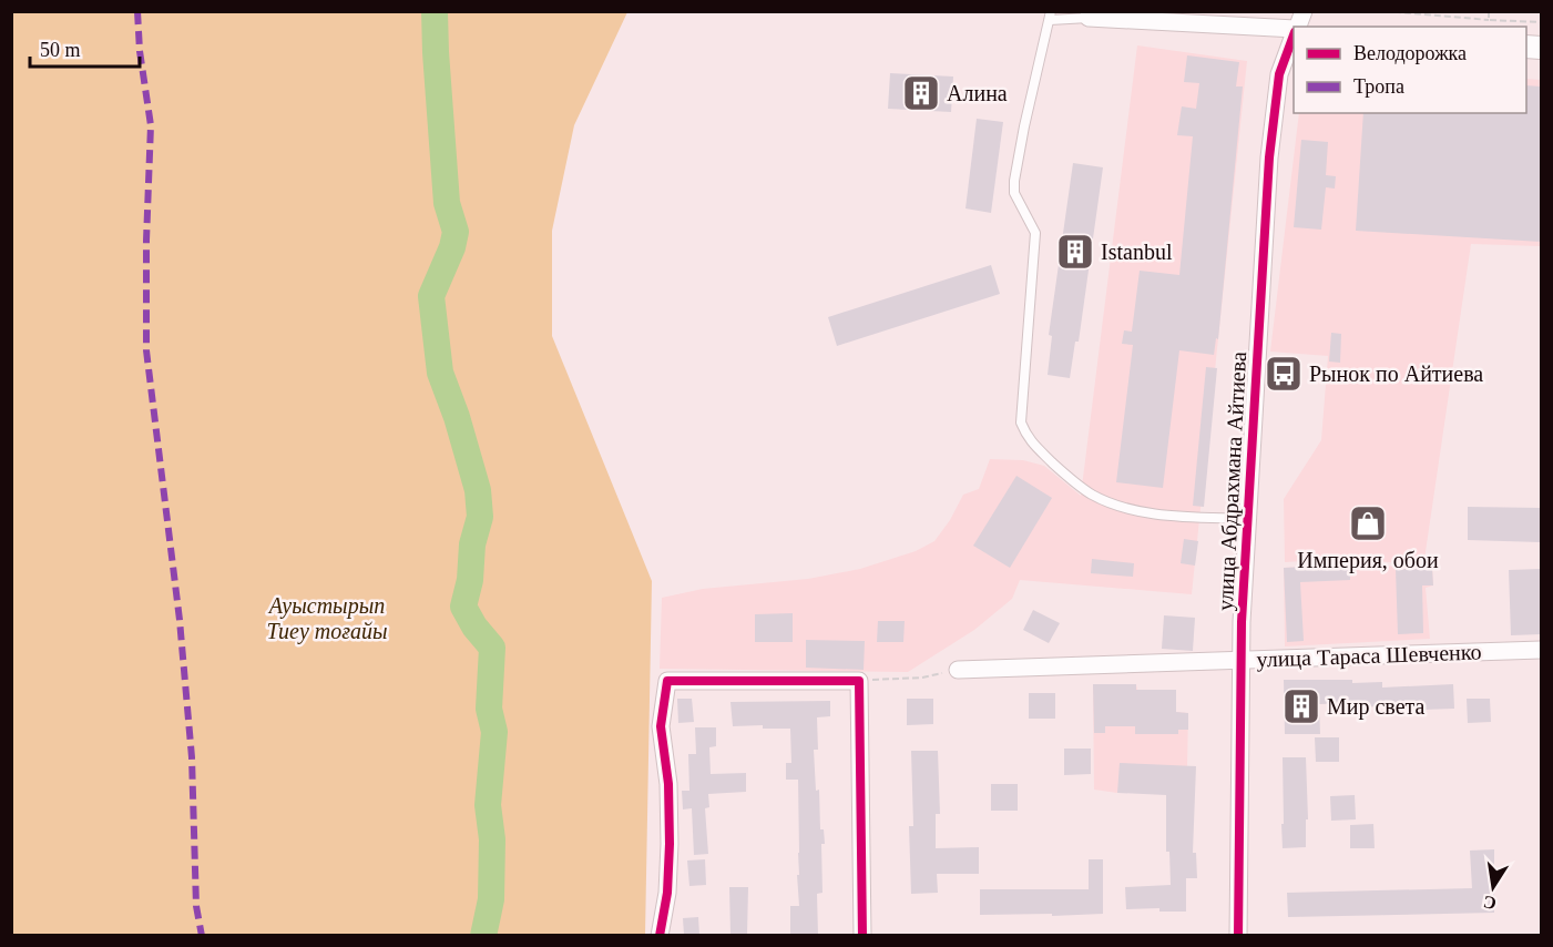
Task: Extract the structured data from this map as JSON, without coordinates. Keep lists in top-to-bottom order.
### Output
{
  "streets": {
    "street": ["улица Абдрахмана Айтиева", "улица Тараса Шевченко"]
  },
  "crossings": [
    ["улица Абдрахмана Айтиева", "улица Тараса Шевченко"]
  ],
  "parks": ["Ауыстырып Тиеу тоғайы"],
  "places": {
    "building": ["Алина", "Istanbul", "Мир света"],
    "bus stop": ["Рынок по Айтиева"],
    "shop": ["Империя, обои"]
  },
  "legend": ["Велодорожка", "Тропа"],
  "scale_bar": "50 m",
  "north": "bottom"
}
